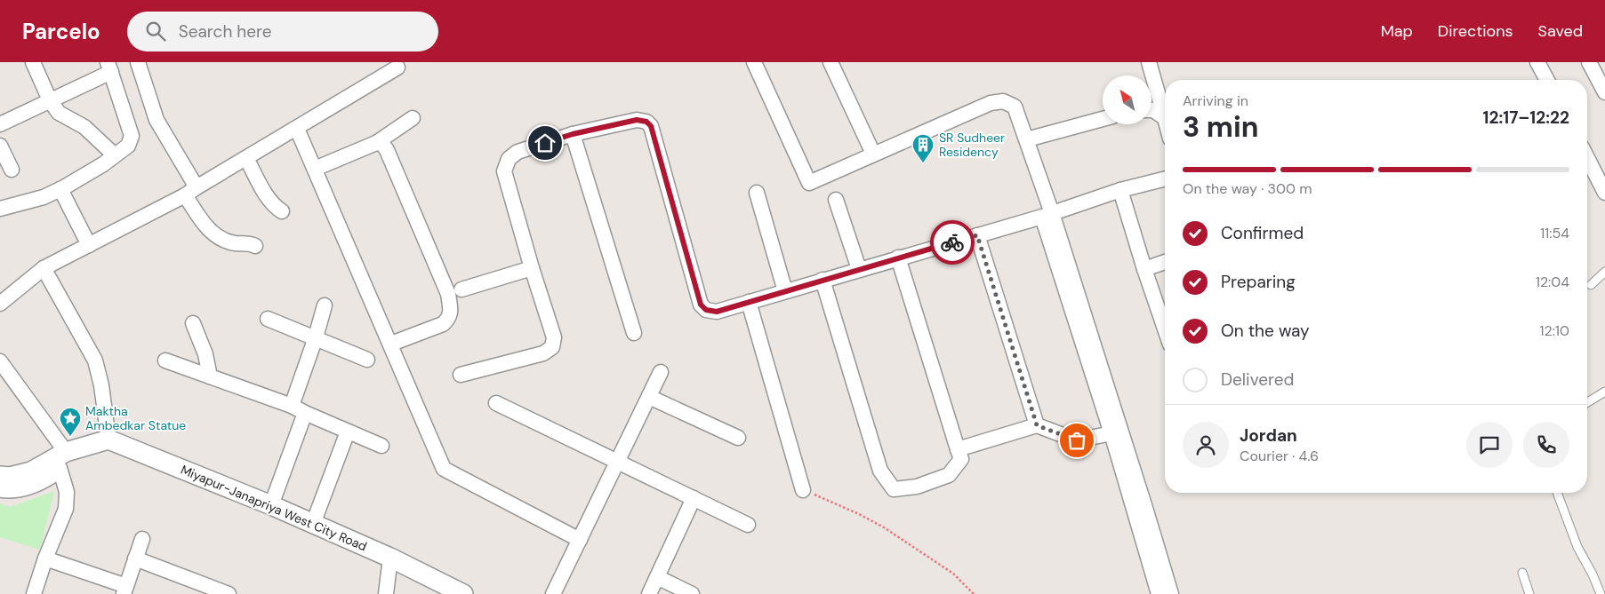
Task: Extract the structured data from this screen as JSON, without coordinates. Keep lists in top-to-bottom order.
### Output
{
  "streets": {
    "street": ["Miyapur-Janapriya West City Road"]
  },
  "places": {
    "building": ["SR Sudheer Residency"],
    "place": ["Maktha Ambedkar Statue"]
  },
  "north": "top left",
  "page": {
    "header": "Parcelo",
    "search": "Search here",
    "nav": ["Map", "Directions", "Saved"],
    "heading": ["3 min", "Arriving in", "12:17–12:22"],
    "panel": ["Jordan", "Courier · 4.6"],
    "bar": "On the way · 300 m",
    "list": [
      ["Confirmed", "11:54"],
      ["Preparing", "12:04"],
      ["On the way", "12:10"],
      "Delivered"
    ]
  }
}
